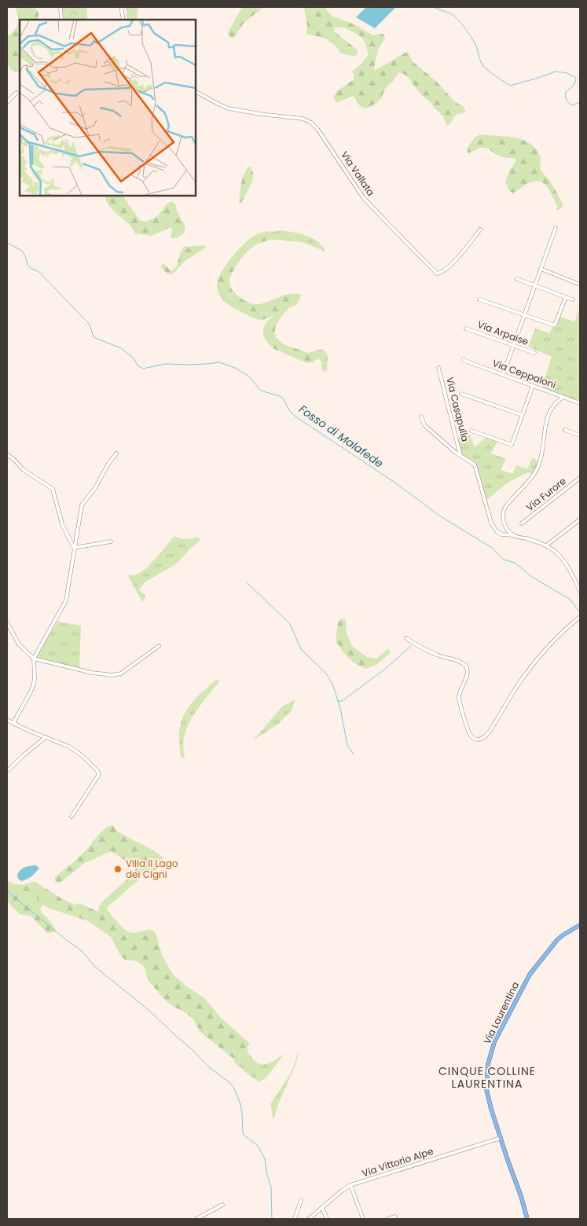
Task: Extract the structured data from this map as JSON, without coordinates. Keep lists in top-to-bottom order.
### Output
{
  "streets": {
    "main road": ["Via Laurentina"],
    "street": [
      "Via Vallata",
      "Via Arpaise",
      "Via Ceppaloni",
      "Via Casapulla",
      "Via Furore",
      "Via Vittorio Alpe"
    ]
  },
  "crossings": [
    ["Via Laurentina", "Via Vittorio Alpe"]
  ],
  "districts": ["CINQUE COLLINE LAURENTINA"],
  "water": ["Fosso di Malafede"],
  "places": ["Villa Il Lago dei Cigni"]
}
